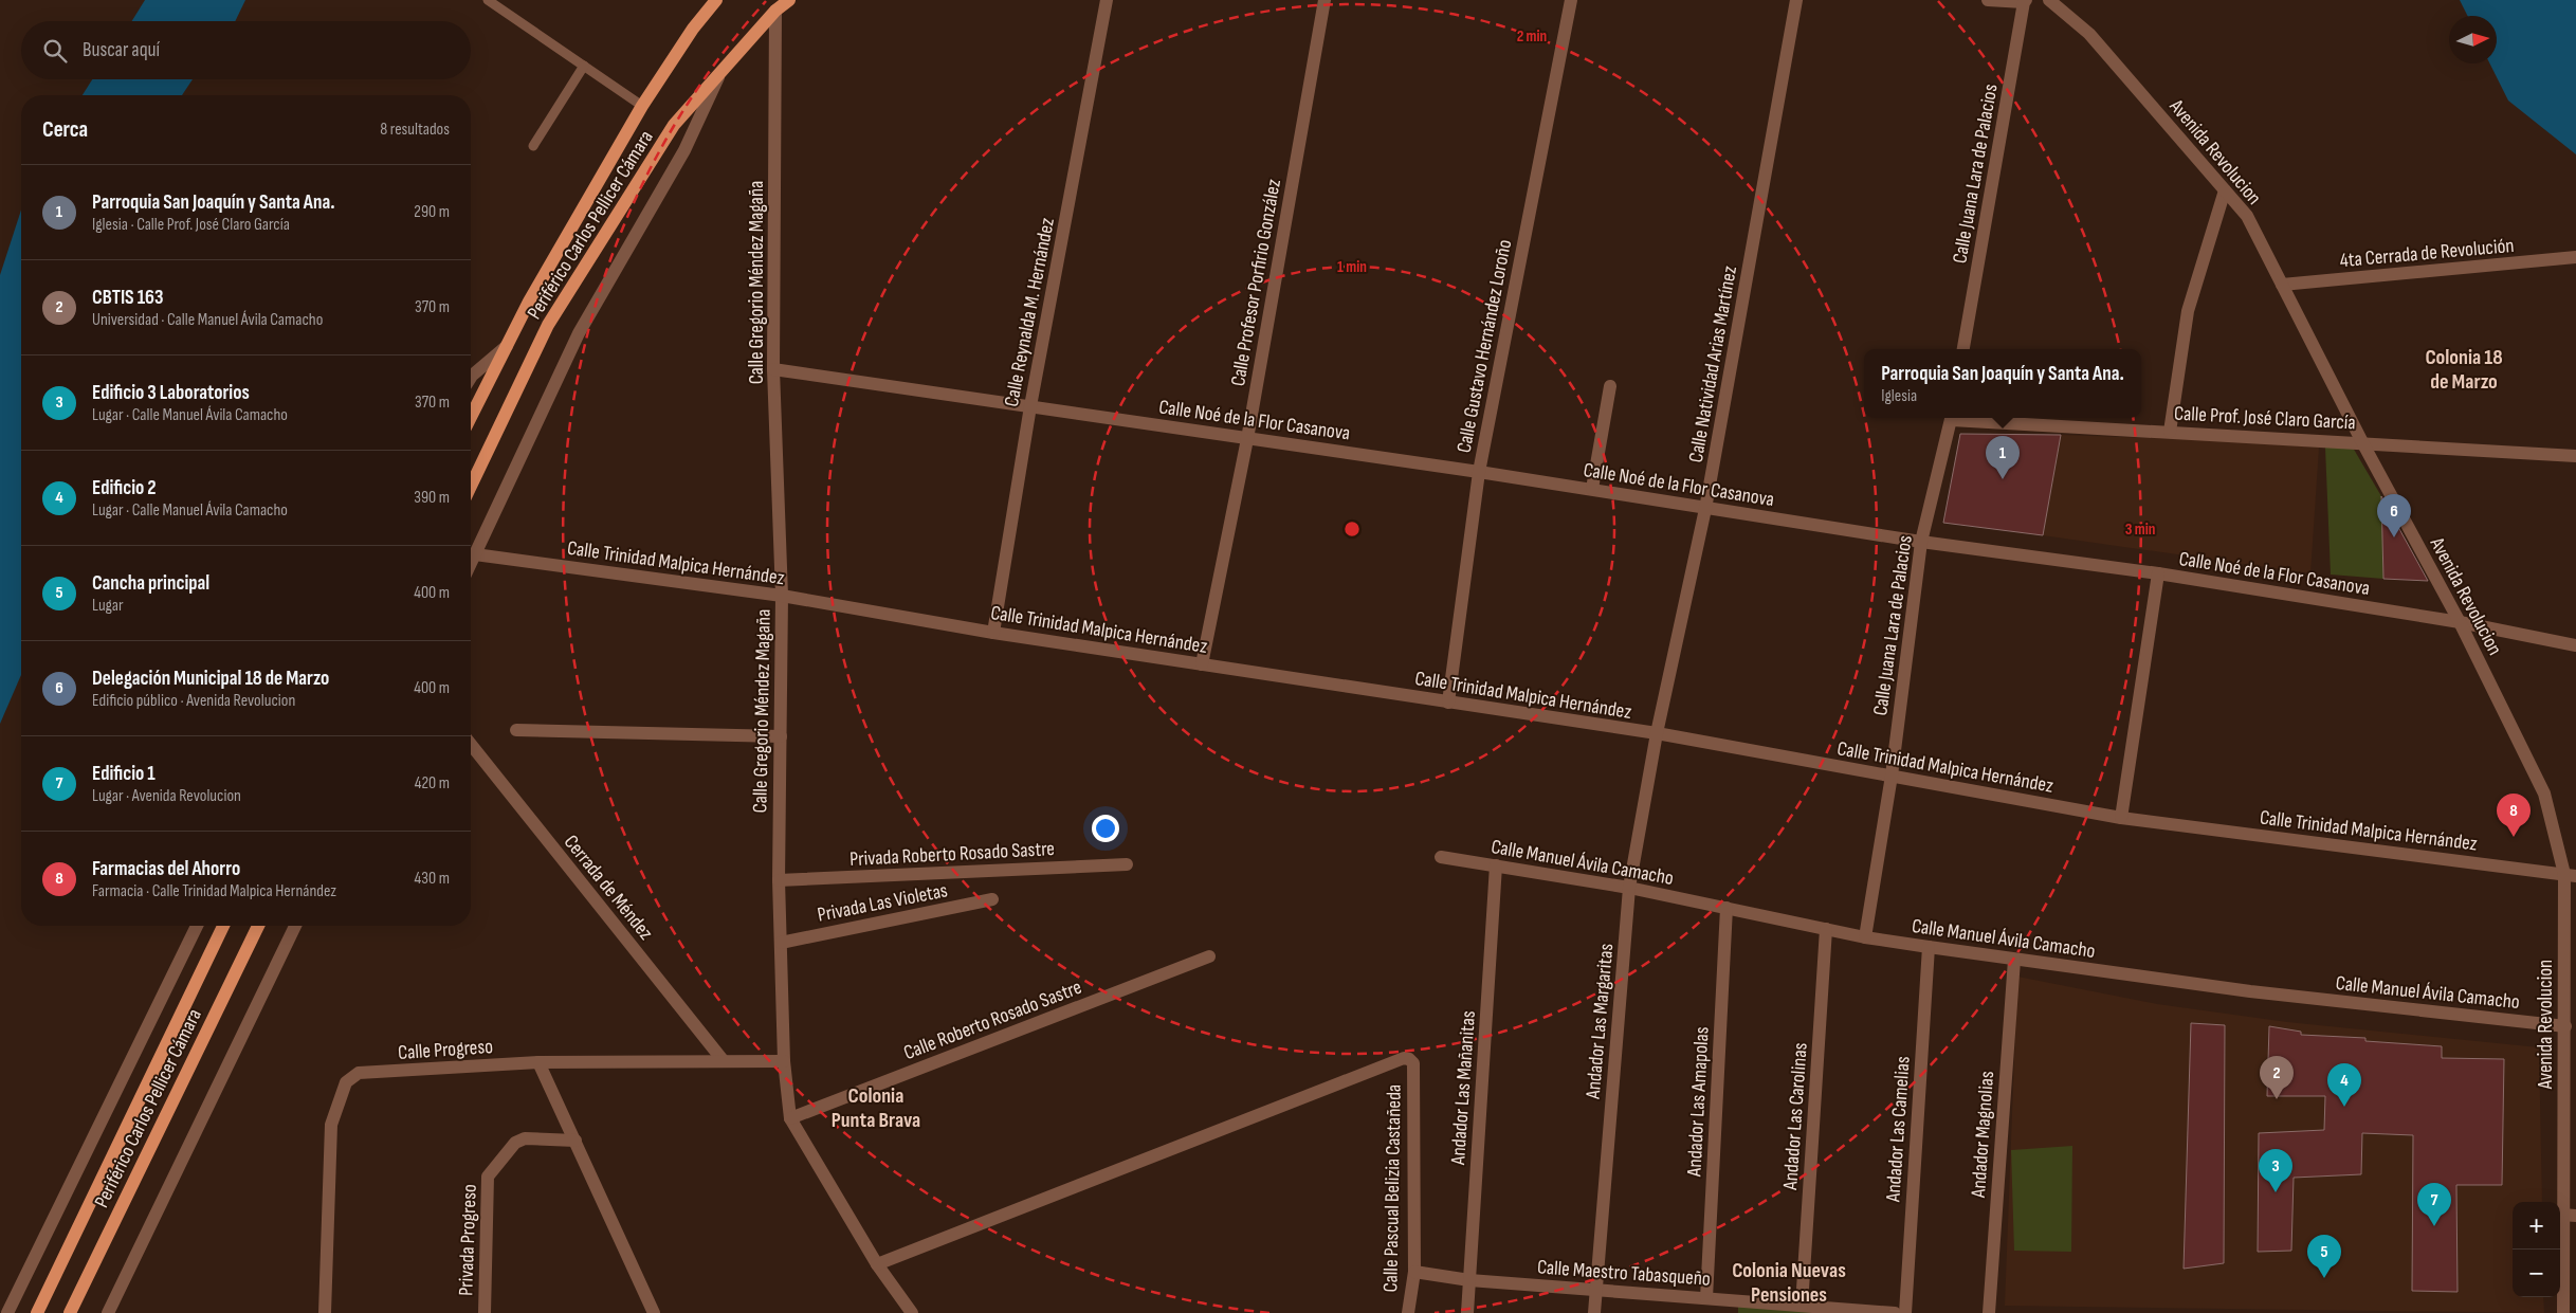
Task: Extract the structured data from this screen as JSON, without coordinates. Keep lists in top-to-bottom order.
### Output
{
  "streets": {
    "main road": ["Periférico Carlos Pellicer Cámara"],
    "street": [
      "Avenida Revolucion",
      "Calle Juana Lara de Palacios",
      "4ta Cerrada de Revolución",
      "Calle Gregorio Méndez Magaña",
      "Calle Profesor Porfirio González",
      "Calle Reynalda M. Hernández",
      "Calle Gustavo Hernández Loroño",
      "Calle Natividad Arias Martínez",
      "Calle Prof. José Claro García",
      "Calle Noé de la Flor Casanova",
      "Calle Trinidad Malpica Hernández",
      "Privada Roberto Rosado Sastre",
      "Calle Manuel Ávila Camacho",
      "Cerrada de Méndez",
      "Privada Las Violetas",
      "Calle Roberto Rosado Sastre",
      "Andador Las Margaritas",
      "Calle Progreso",
      "Andador Las Mañanitas",
      "Andador Las Amapolas",
      "Andador Las Carolinas",
      "Andador Las Camelias",
      "Andador Magnolias",
      "Calle Pascual Belizia Castañeda",
      "Privada Progreso",
      "Calle Maestro Tabasqueño"
    ]
  },
  "crossings": [
    ["Avenida Revolucion", "4ta Cerrada de Revolución"],
    ["Avenida Revolucion", "Calle Prof. José Claro García"],
    ["Avenida Revolucion", "Calle Noé de la Flor Casanova"],
    ["Avenida Revolucion", "Calle Trinidad Malpica Hernández"],
    ["Avenida Revolucion", "Calle Manuel Ávila Camacho"],
    ["Calle Juana Lara de Palacios", "Calle Noé de la Flor Casanova"],
    ["Calle Juana Lara de Palacios", "Calle Trinidad Malpica Hernández"],
    ["Calle Juana Lara de Palacios", "Calle Manuel Ávila Camacho"],
    ["Periférico Carlos Pellicer Cámara", "Calle Gregorio Méndez Magaña"],
    ["Calle Gregorio Méndez Magaña", "Calle Noé de la Flor Casanova"],
    ["Calle Gregorio Méndez Magaña", "Calle Trinidad Malpica Hernández"],
    ["Calle Gregorio Méndez Magaña", "Privada Roberto Rosado Sastre"],
    ["Calle Gregorio Méndez Magaña", "Privada Las Violetas"],
    ["Calle Gregorio Méndez Magaña", "Calle Roberto Rosado Sastre"],
    ["Calle Gregorio Méndez Magaña", "Calle Progreso"],
    ["Calle Gregorio Méndez Magaña", "Calle Pascual Belizia Castañeda"],
    ["Calle Profesor Porfirio González", "Calle Noé de la Flor Casanova"],
    ["Calle Profesor Porfirio González", "Calle Trinidad Malpica Hernández"],
    ["Calle Reynalda M. Hernández", "Calle Noé de la Flor Casanova"],
    ["Calle Reynalda M. Hernández", "Calle Trinidad Malpica Hernández"],
    ["Calle Gustavo Hernández Loroño", "Calle Noé de la Flor Casanova"],
    ["Calle Gustavo Hernández Loroño", "Calle Trinidad Malpica Hernández"],
    ["Calle Natividad Arias Martínez", "Calle Noé de la Flor Casanova"],
    ["Calle Natividad Arias Martínez", "Calle Trinidad Malpica Hernández"],
    ["Calle Natividad Arias Martínez", "Andador Las Margaritas"],
    ["Calle Trinidad Malpica Hernández", "Andador Las Margaritas"],
    ["Calle Manuel Ávila Camacho", "Andador Las Margaritas"],
    ["Calle Manuel Ávila Camacho", "Andador Las Mañanitas"],
    ["Calle Manuel Ávila Camacho", "Andador Las Amapolas"],
    ["Calle Manuel Ávila Camacho", "Andador Las Carolinas"],
    ["Calle Manuel Ávila Camacho", "Andador Las Camelias"],
    ["Calle Manuel Ávila Camacho", "Andador Magnolias"],
    ["Cerrada de Méndez", "Calle Progreso"],
    ["Andador Las Margaritas", "Calle Maestro Tabasqueño"],
    ["Andador Las Mañanitas", "Calle Maestro Tabasqueño"],
    ["Andador Las Amapolas", "Calle Maestro Tabasqueño"],
    ["Andador Las Carolinas", "Calle Maestro Tabasqueño"],
    ["Calle Pascual Belizia Castañeda", "Calle Maestro Tabasqueño"]
  ],
  "districts": ["Colonia 18 de Marzo", "Colonia Punta Brava", "Colonia Nuevas Pensiones"],
  "north": "right",
  "page": {
    "search": "Buscar aquí",
    "heading": ["Cerca", "8 resultados"],
    "list": [
      {
        "mark": "1",
        "name": "Parroquia San Joaquín y Santa Ana.",
        "note": "Iglesia · Calle Prof. José Claro García",
        "value": "290 m"
      },
      {
        "mark": "2",
        "name": "CBTIS 163",
        "note": "Universidad · Calle Manuel Ávila Camacho",
        "value": "370 m"
      },
      {
        "mark": "3",
        "name": "Edificio 3 Laboratorios",
        "note": "Lugar · Calle Manuel Ávila Camacho",
        "value": "370 m"
      },
      {
        "mark": "4",
        "name": "Edificio 2",
        "note": "Lugar · Calle Manuel Ávila Camacho",
        "value": "390 m"
      },
      {
        "mark": "5",
        "name": "Cancha principal",
        "note": "Lugar",
        "value": "400 m"
      },
      {
        "mark": "6",
        "name": "Delegación Municipal 18 de Marzo",
        "note": "Edificio público · Avenida Revolucion",
        "value": "400 m"
      },
      {
        "mark": "7",
        "name": "Edificio 1",
        "note": "Lugar · Avenida Revolucion",
        "value": "420 m"
      },
      {
        "mark": "8",
        "name": "Farmacias del Ahorro",
        "note": "Farmacia · Calle Trinidad Malpica Hernández",
        "value": "430 m"
      }
    ],
    "popup": ["Parroquia San Joaquín y Santa Ana.", "Iglesia"],
    "pins": [
      "1",
      "6",
      "8",
      "2",
      "4",
      "3",
      "7",
      "5"
    ],
    "map_buttons": ["+", "−"]
  },
  "rings": ["2 min", "1 min", "3 min"]
}
